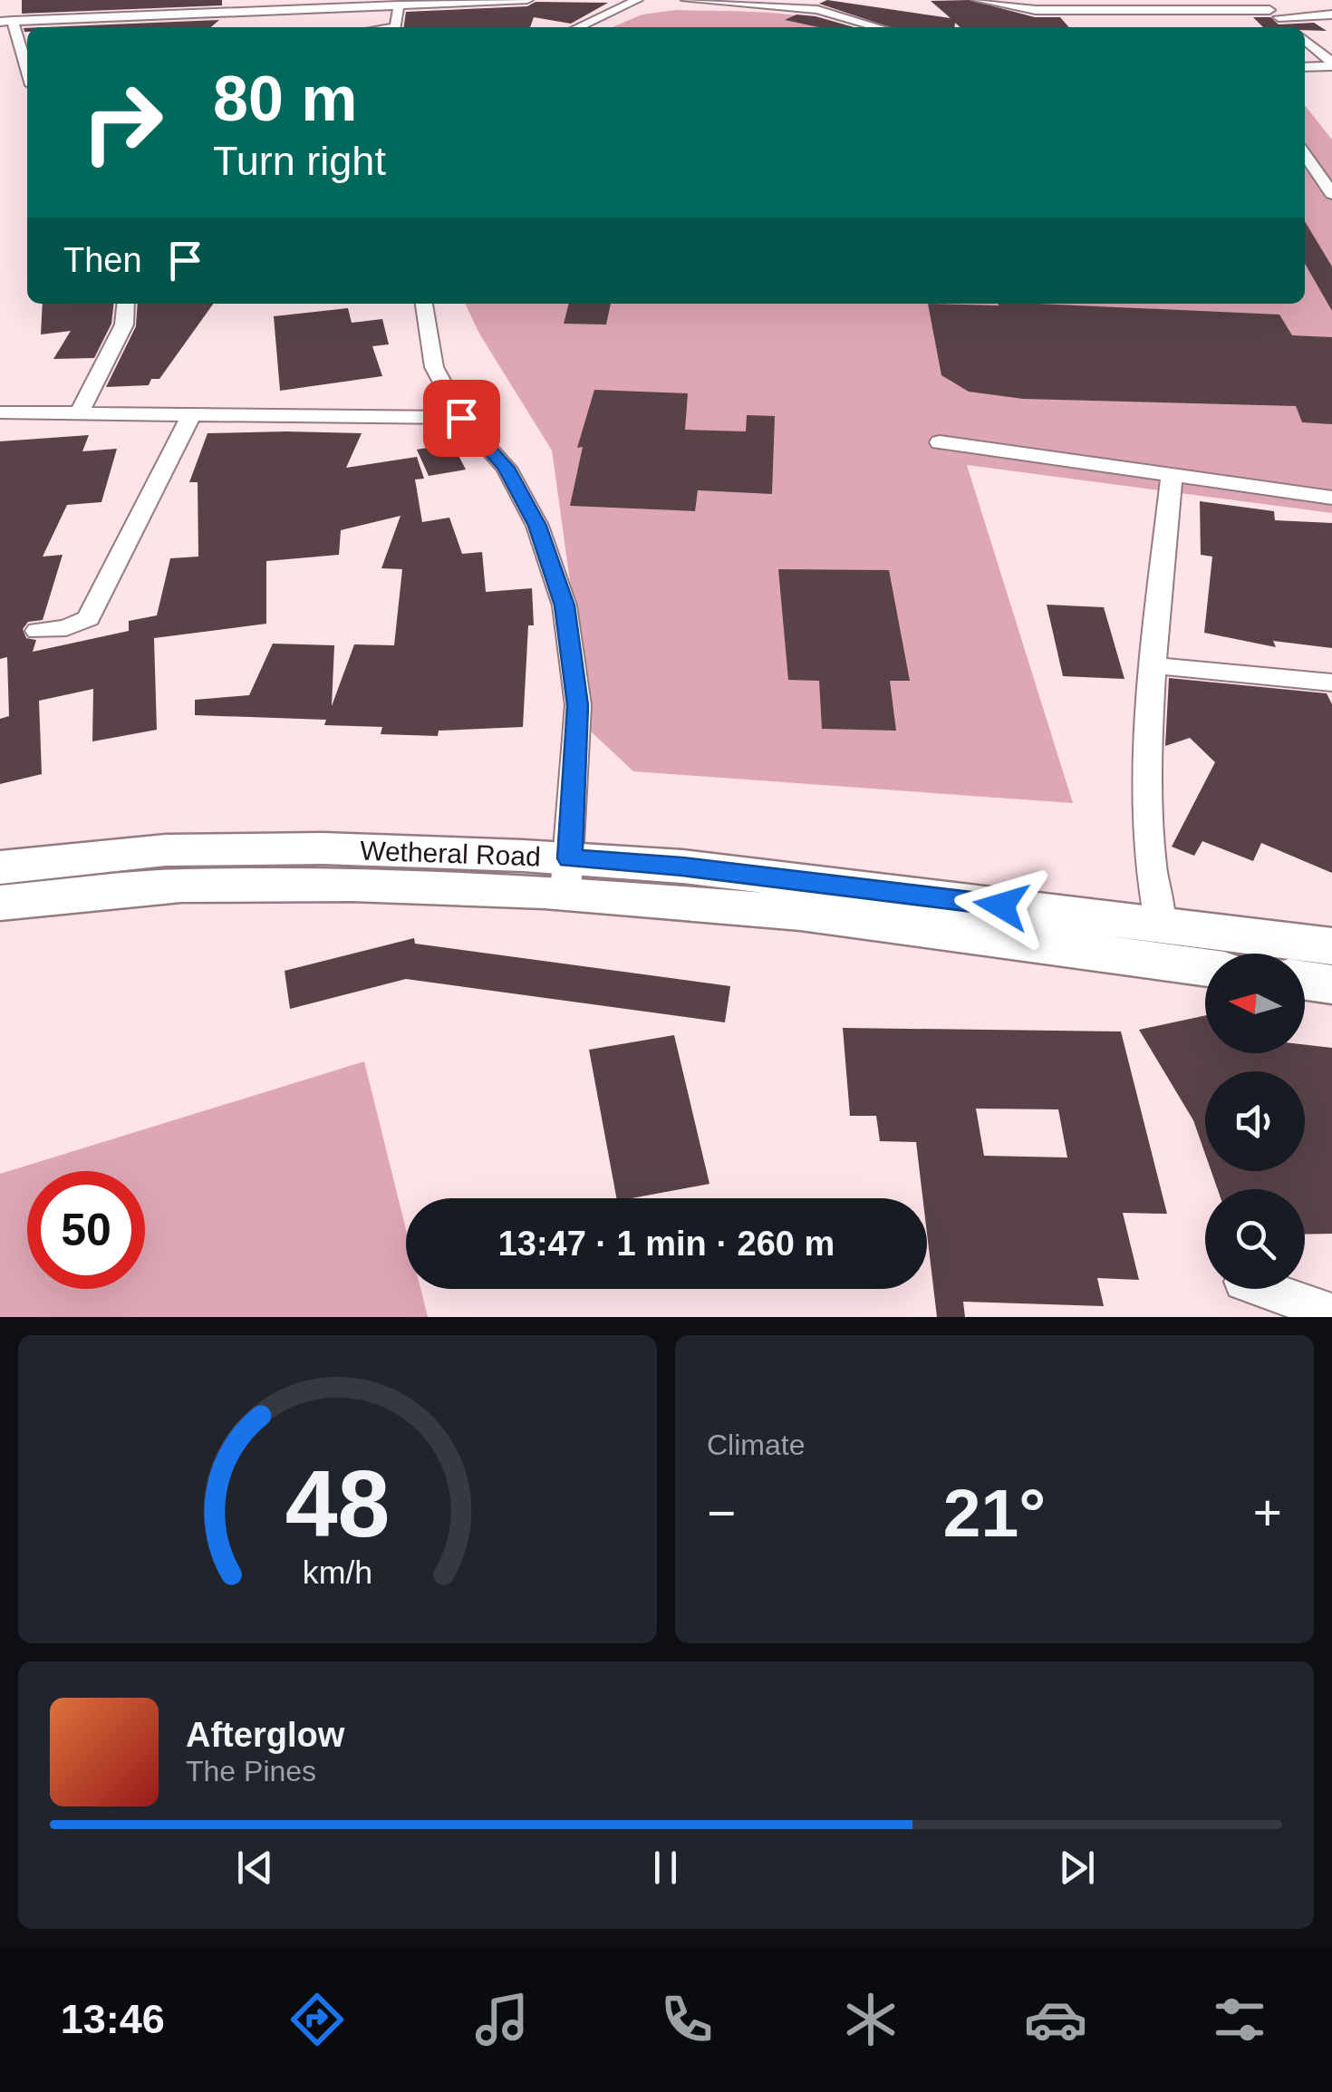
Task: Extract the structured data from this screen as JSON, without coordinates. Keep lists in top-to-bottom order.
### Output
{
  "streets": {
    "main road": ["Wetheral Road"]
  },
  "north": "left",
  "page": {
    "turn": ["80 m", "Turn right"],
    "then": "Then",
    "limit": "50",
    "trip": "13:47 · 1 min · 260 m",
    "tile": "Climate",
    "heat": ["−", "21°", "+"],
    "song": ["Afterglow", "The Pines"],
    "tabs": "13:46",
    "gauge": ["48", "km/h"]
  }
}
